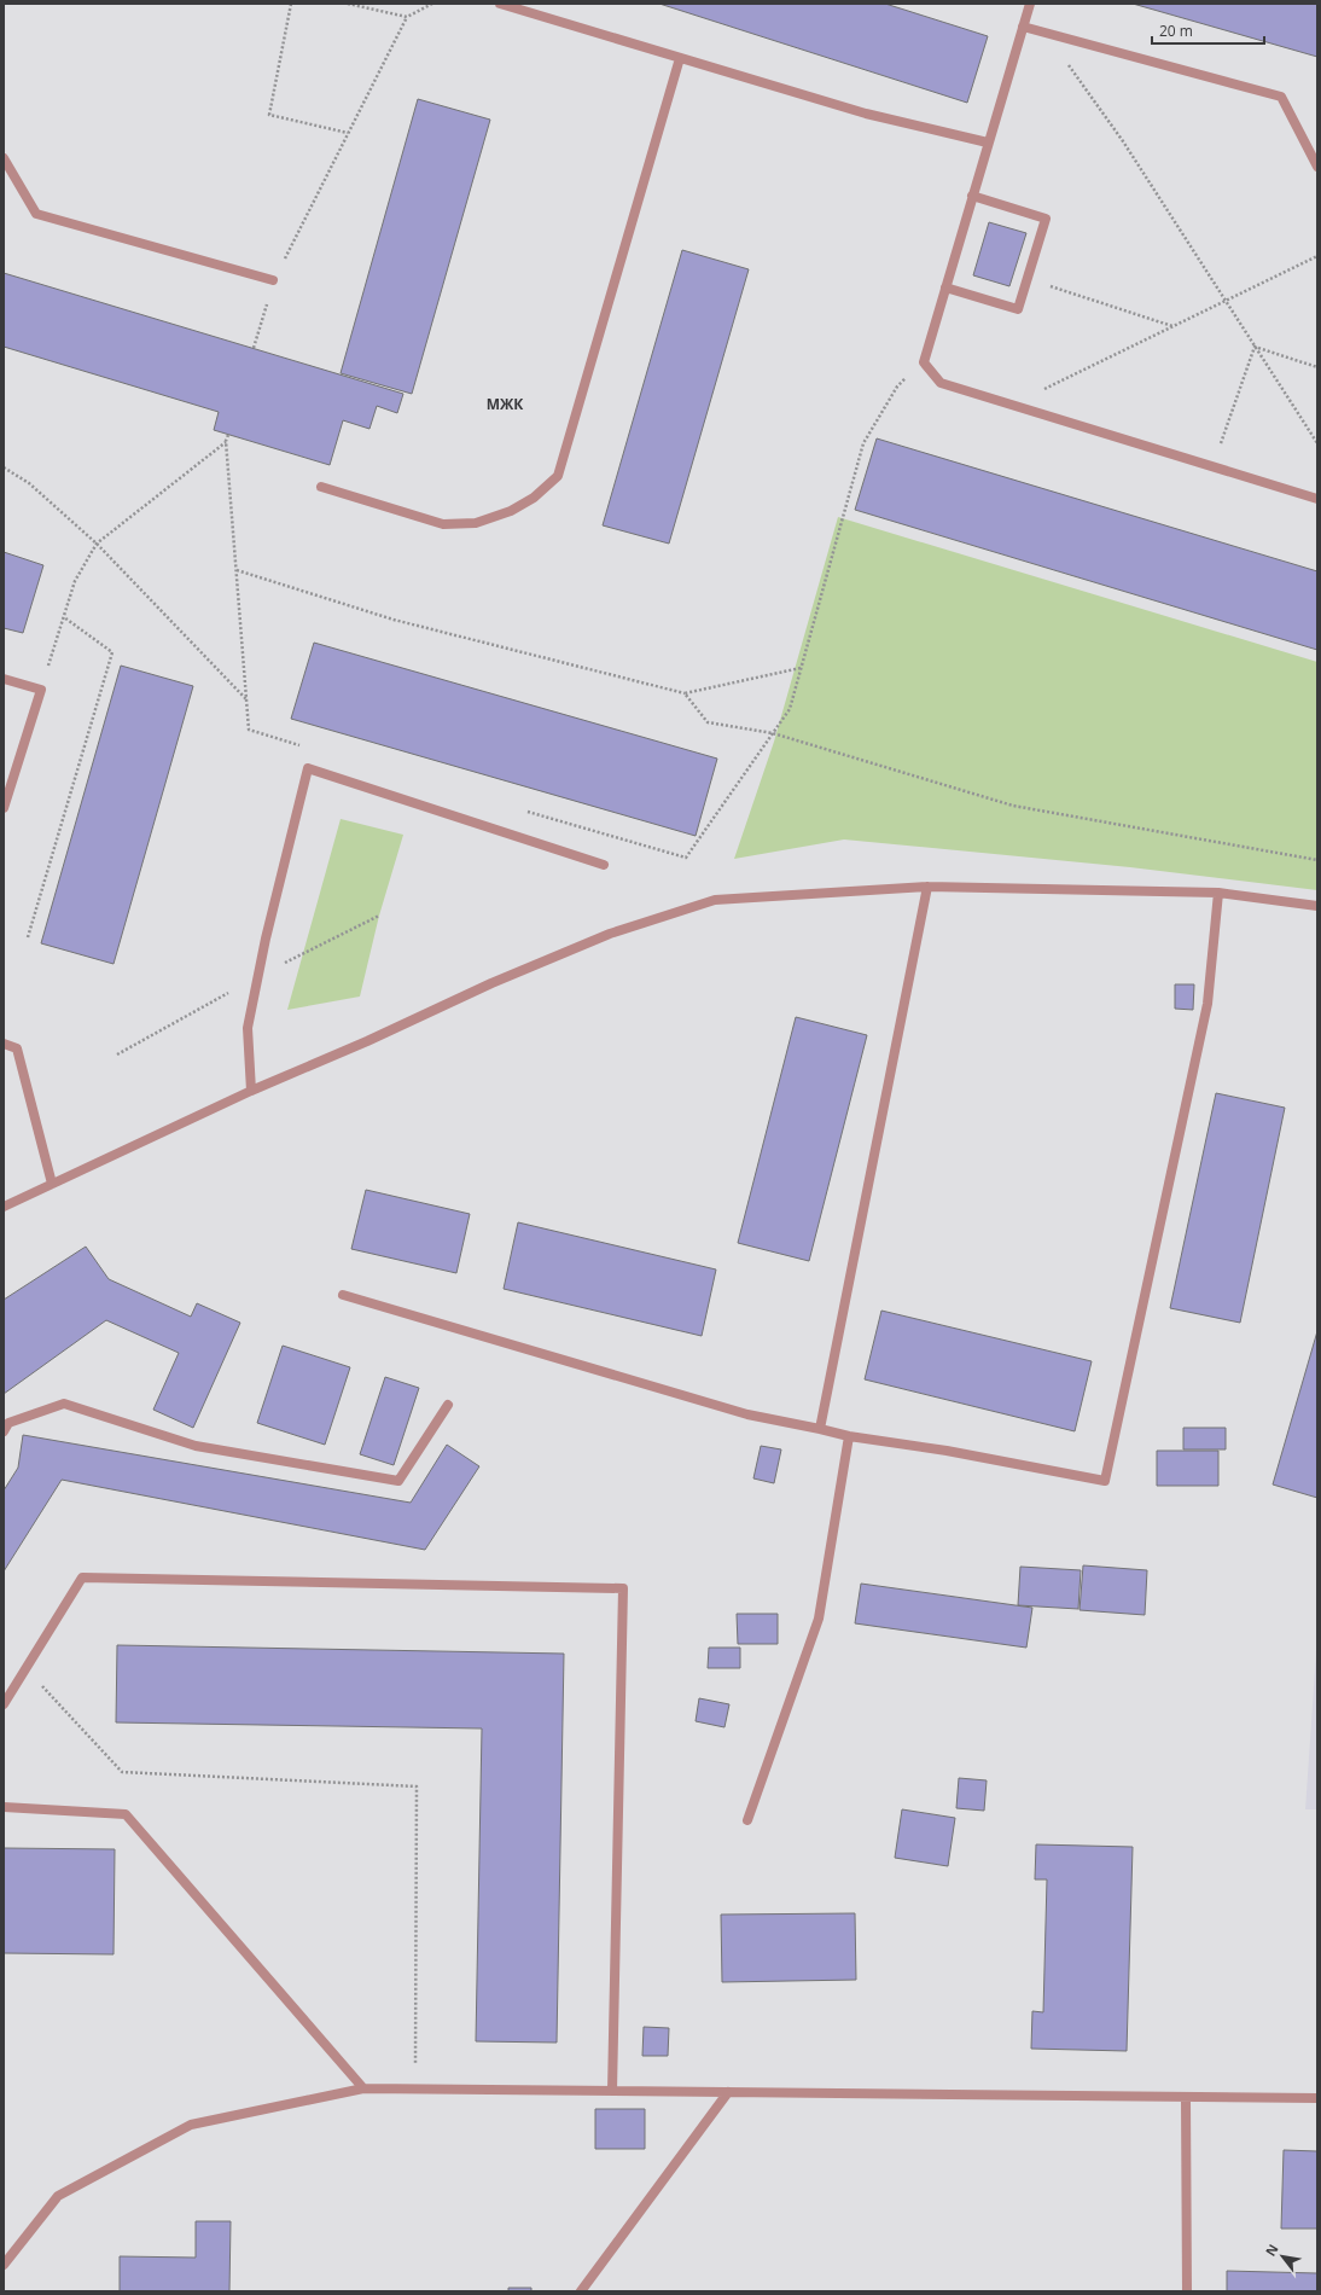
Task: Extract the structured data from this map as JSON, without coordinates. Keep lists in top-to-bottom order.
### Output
{
  "districts": ["МЖК"],
  "scale_bar": "20 m",
  "north": "top left"
}
